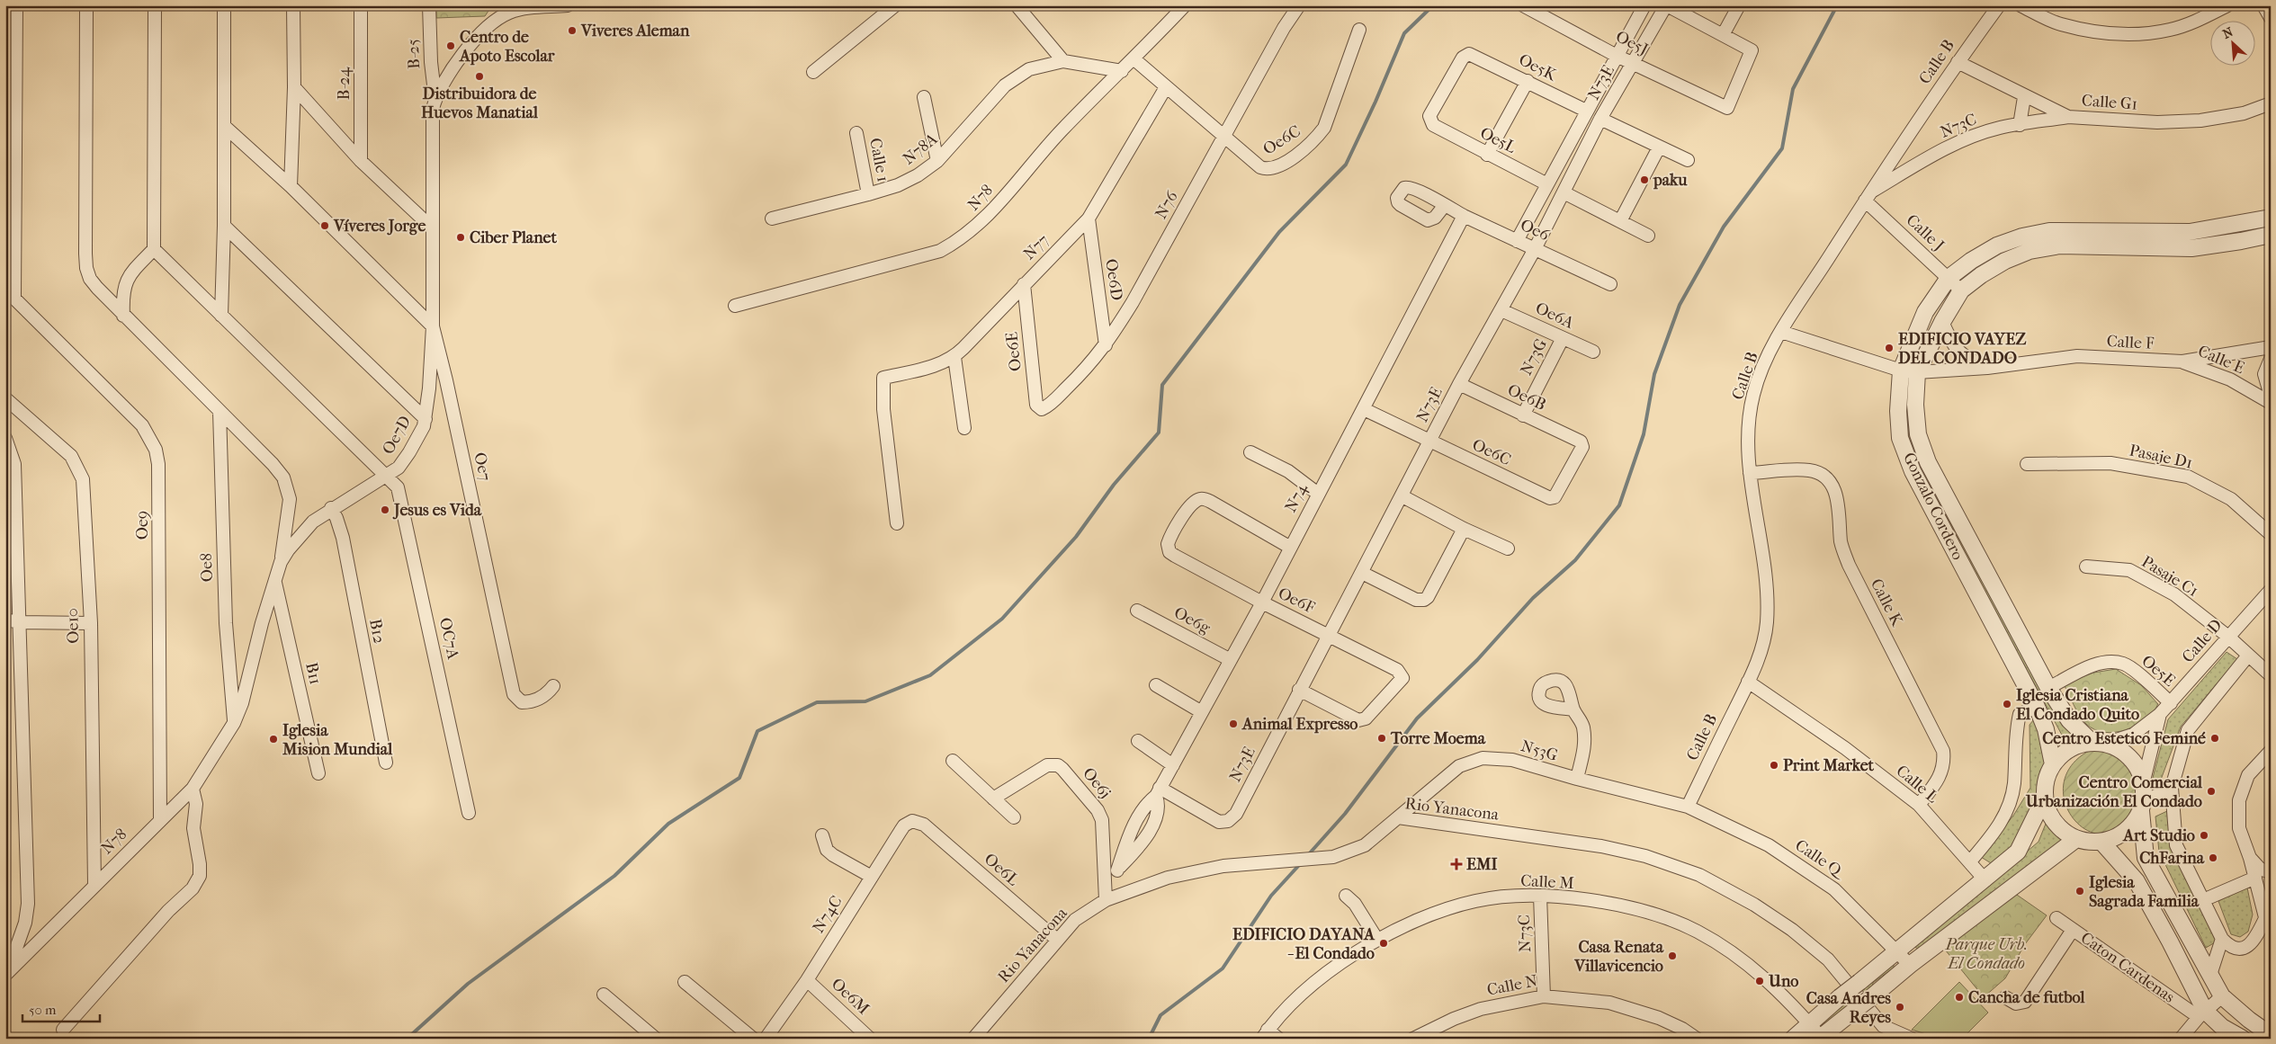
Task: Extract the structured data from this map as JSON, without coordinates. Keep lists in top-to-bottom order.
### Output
{
  "streets": {
    "street": [
      "Oe5J",
      "B-25",
      "Calle B",
      "Oe5K",
      "N73E",
      "B-24",
      "Calle G1",
      "N73C",
      "Oe6C",
      "Oe5L",
      "N78A",
      "Calle 1",
      "N78",
      "N76",
      "Oe6",
      "Calle J",
      "N77",
      "Oe6D",
      "Oe6A",
      "Calle F",
      "Oe6E",
      "N73G",
      "Calle E",
      "Oe6B",
      "Oe7D",
      "Pasaje D1",
      "Oe7",
      "N74",
      "Gonzalo Cordero",
      "Oe9",
      "Oe8",
      "Pasaje C1",
      "Oe6F",
      "Calle K",
      "Oe6g",
      "Oe10",
      "B12",
      "OC7A",
      "Calle D",
      "Oe5E",
      "B11",
      "N53G",
      "Oe6j",
      "Calle L",
      "Rio Yanacona",
      "Calle Q",
      "Oe6L",
      "Calle M",
      "N74C",
      "Caton Cardenas",
      "Calle N",
      "Oe6M"
    ]
  },
  "crossings": [
    ["Oe5J", "N73E"],
    ["B-25", "Oe7D"],
    ["Calle B", "Calle G1"],
    ["Calle B", "N73C"],
    ["Calle B", "Calle J"],
    ["Calle B", "Calle F"],
    ["Calle B", "Calle K"],
    ["Calle B", "N53G"],
    ["Calle B", "Calle L"],
    ["Calle B", "Calle Q"],
    ["Oe5K", "N73E"],
    ["Oe5K", "Oe5L"],
    ["N73E", "Oe6C"],
    ["N73E", "Oe5L"],
    ["N73E", "Oe6"],
    ["N73E", "Oe6A"],
    ["N73E", "Oe6B"],
    ["N73E", "N74"],
    ["N73E", "Oe6F"],
    ["Calle G1", "N73C"],
    ["N73C", "Calle J"],
    ["N73C", "Calle M"],
    ["N73C", "Calle N"],
    ["Oe6C", "N78"],
    ["Oe6C", "N76"],
    ["Oe6C", "N77"],
    ["Oe6C", "Oe6B"],
    ["Oe6C", "N74"],
    ["N78A", "Calle 1"],
    ["N78", "Oe7D"],
    ["N78", "Oe9"],
    ["N78", "Oe8"],
    ["N78", "Oe10"],
    ["N76", "Oe6D"],
    ["N76", "Oe6E"],
    ["Oe6", "N74"],
    ["Calle J", "Gonzalo Cordero"],
    ["N77", "Oe6D"],
    ["N77", "Oe6E"],
    ["Oe6A", "N73G"],
    ["Calle F", "Calle E"],
    ["Calle F", "Gonzalo Cordero"],
    ["N73G", "Oe6B"],
    ["Oe7D", "Oe7"],
    ["Oe7D", "Oe8"],
    ["Oe7D", "B12"],
    ["Oe7D", "OC7A"],
    ["Oe7D", "B11"],
    ["N74", "Oe6F"],
    ["N74", "Oe6g"],
    ["Gonzalo Cordero", "Calle D"],
    ["Gonzalo Cordero", "Oe5E"],
    ["Gonzalo Cordero", "Caton Cardenas"],
    ["Pasaje C1", "Calle D"],
    ["Calle K", "Calle L"],
    ["Calle D", "Oe5E"],
    ["Calle D", "Caton Cardenas"],
    ["N53G", "Rio Yanacona"],
    ["N53G", "Calle Q"],
    ["Oe6j", "Rio Yanacona"],
    ["Rio Yanacona", "Oe6L"],
    ["Oe6L", "N74C"],
    ["N74C", "Oe6M"]
  ],
  "parks": ["Parque Urb. El Condado"],
  "places": {
    "other": [
      "Viveres Aleman",
      "Centro de Apoto Escolar",
      "Distribuidora de Huevos Manatial",
      "paku",
      "Víveres Jorge",
      "Ciber Planet",
      "EDIFICIO VAYEZ DEL CONDADO",
      "Jesus es Vida",
      "Iglesia Cristiana El Condado Quito",
      "Animal Expresso",
      "Torre Moema",
      "Centro Estetico Feminé",
      "Iglesia Mision Mundial",
      "Print Market",
      "Centro Comercial Urbanización El Condado",
      "Art Studio",
      "ChFarina",
      "Iglesia Sagrada Familia",
      "EDIFICIO DAYANA - El Condado",
      "Casa Renata Villavicencio",
      "Uno",
      "Cancha de futbol",
      "Casa Andres Reyes"
    ],
    "health": ["EMI"]
  },
  "scale_bar": "50 m",
  "north": "top left"
}
